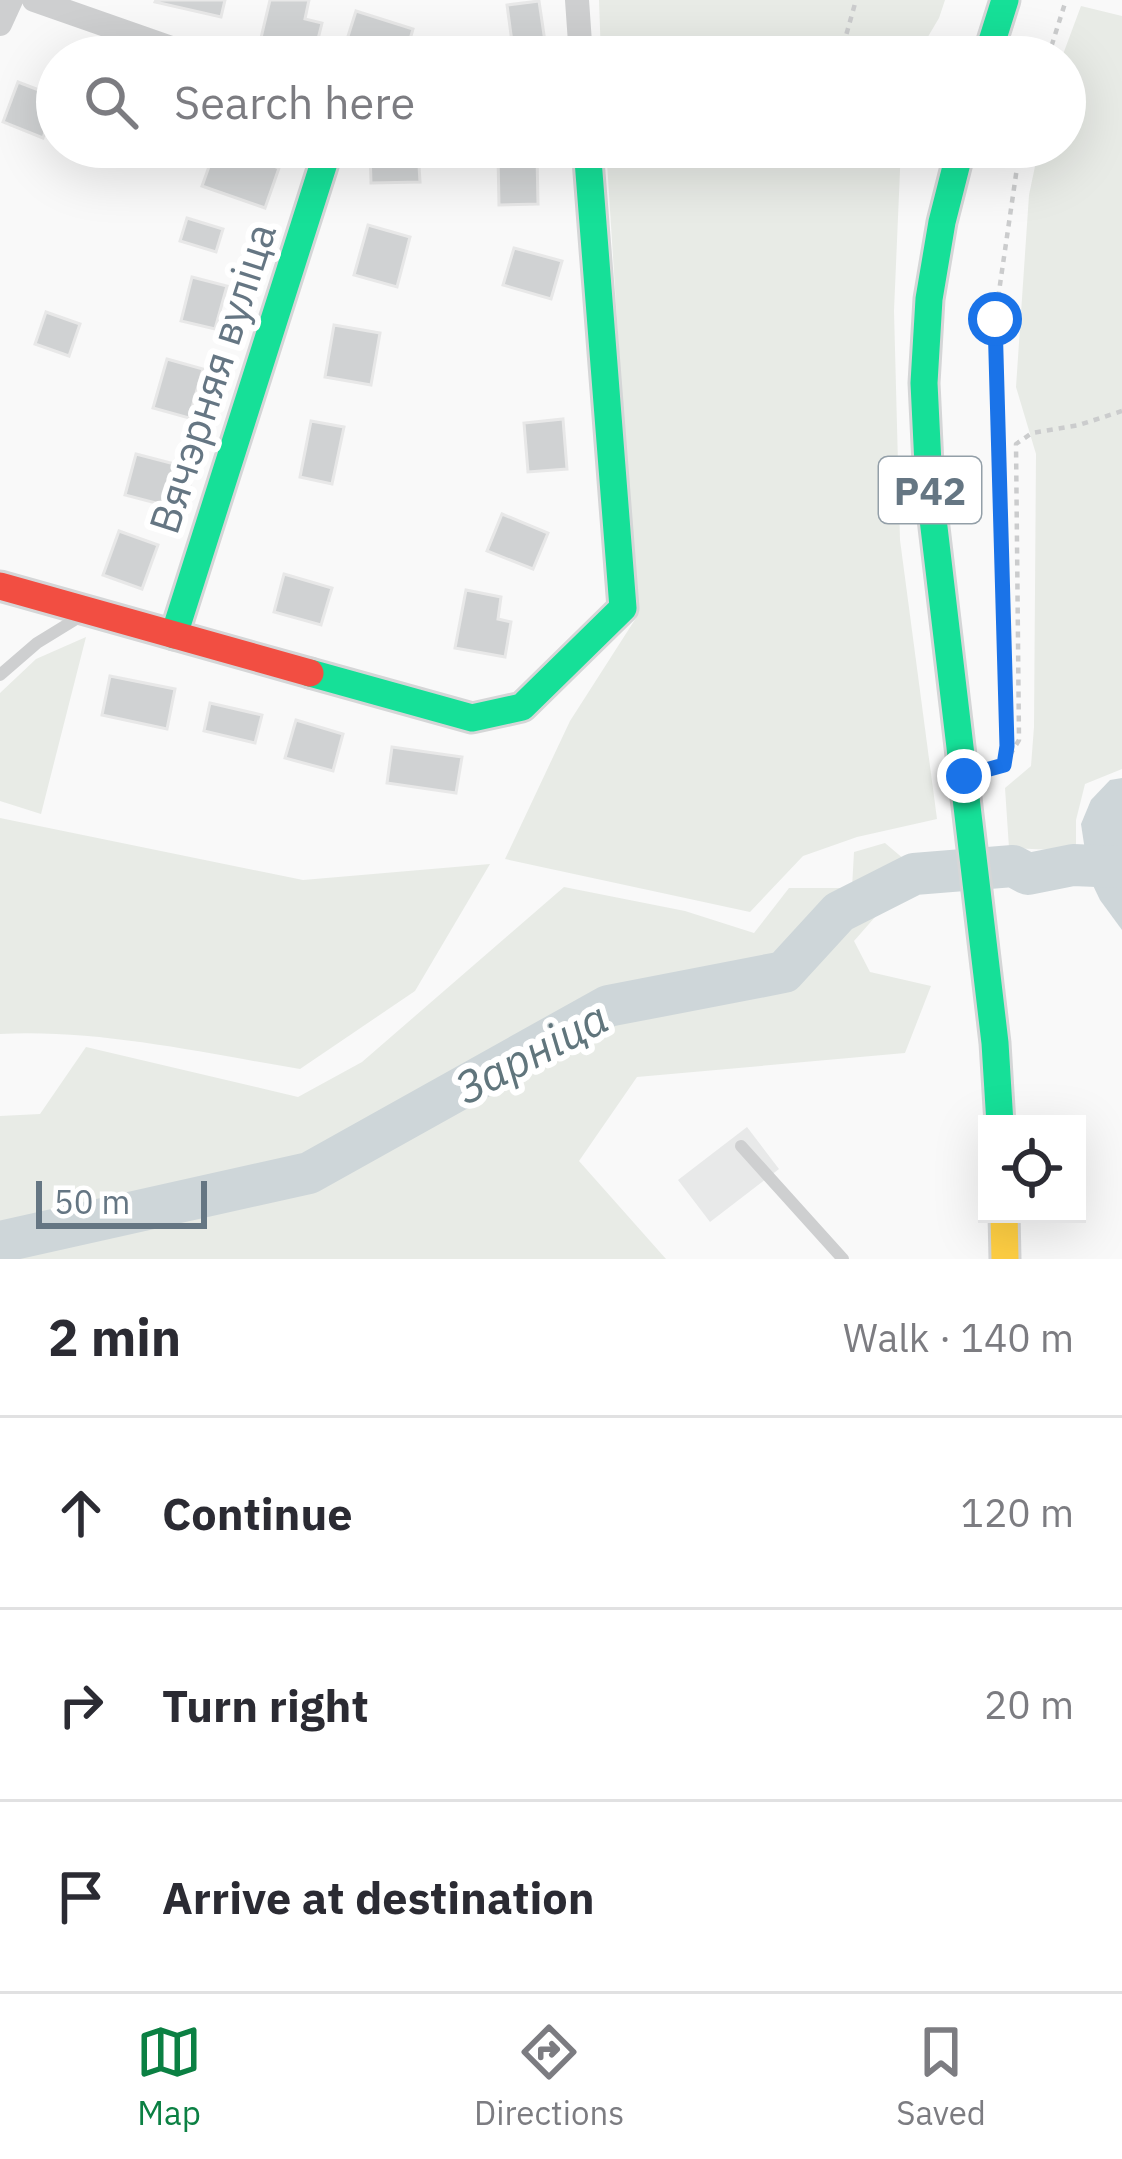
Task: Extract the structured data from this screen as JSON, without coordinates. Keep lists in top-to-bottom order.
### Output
{
  "streets": {
    "street": ["Вячэрняя вуліца", "Р42"]
  },
  "water": ["Зарніца"],
  "scale_bar": "50 m",
  "page": {
    "search": "Search here",
    "scale": "50 m",
    "heading": ["2 min", "Walk · 140 m"],
    "list": [
      ["Continue", "120 m"],
      ["Turn right", "20 m"],
      "Arrive at destination"
    ],
    "nav": ["Map", "Directions", "Saved"]
  }
}
